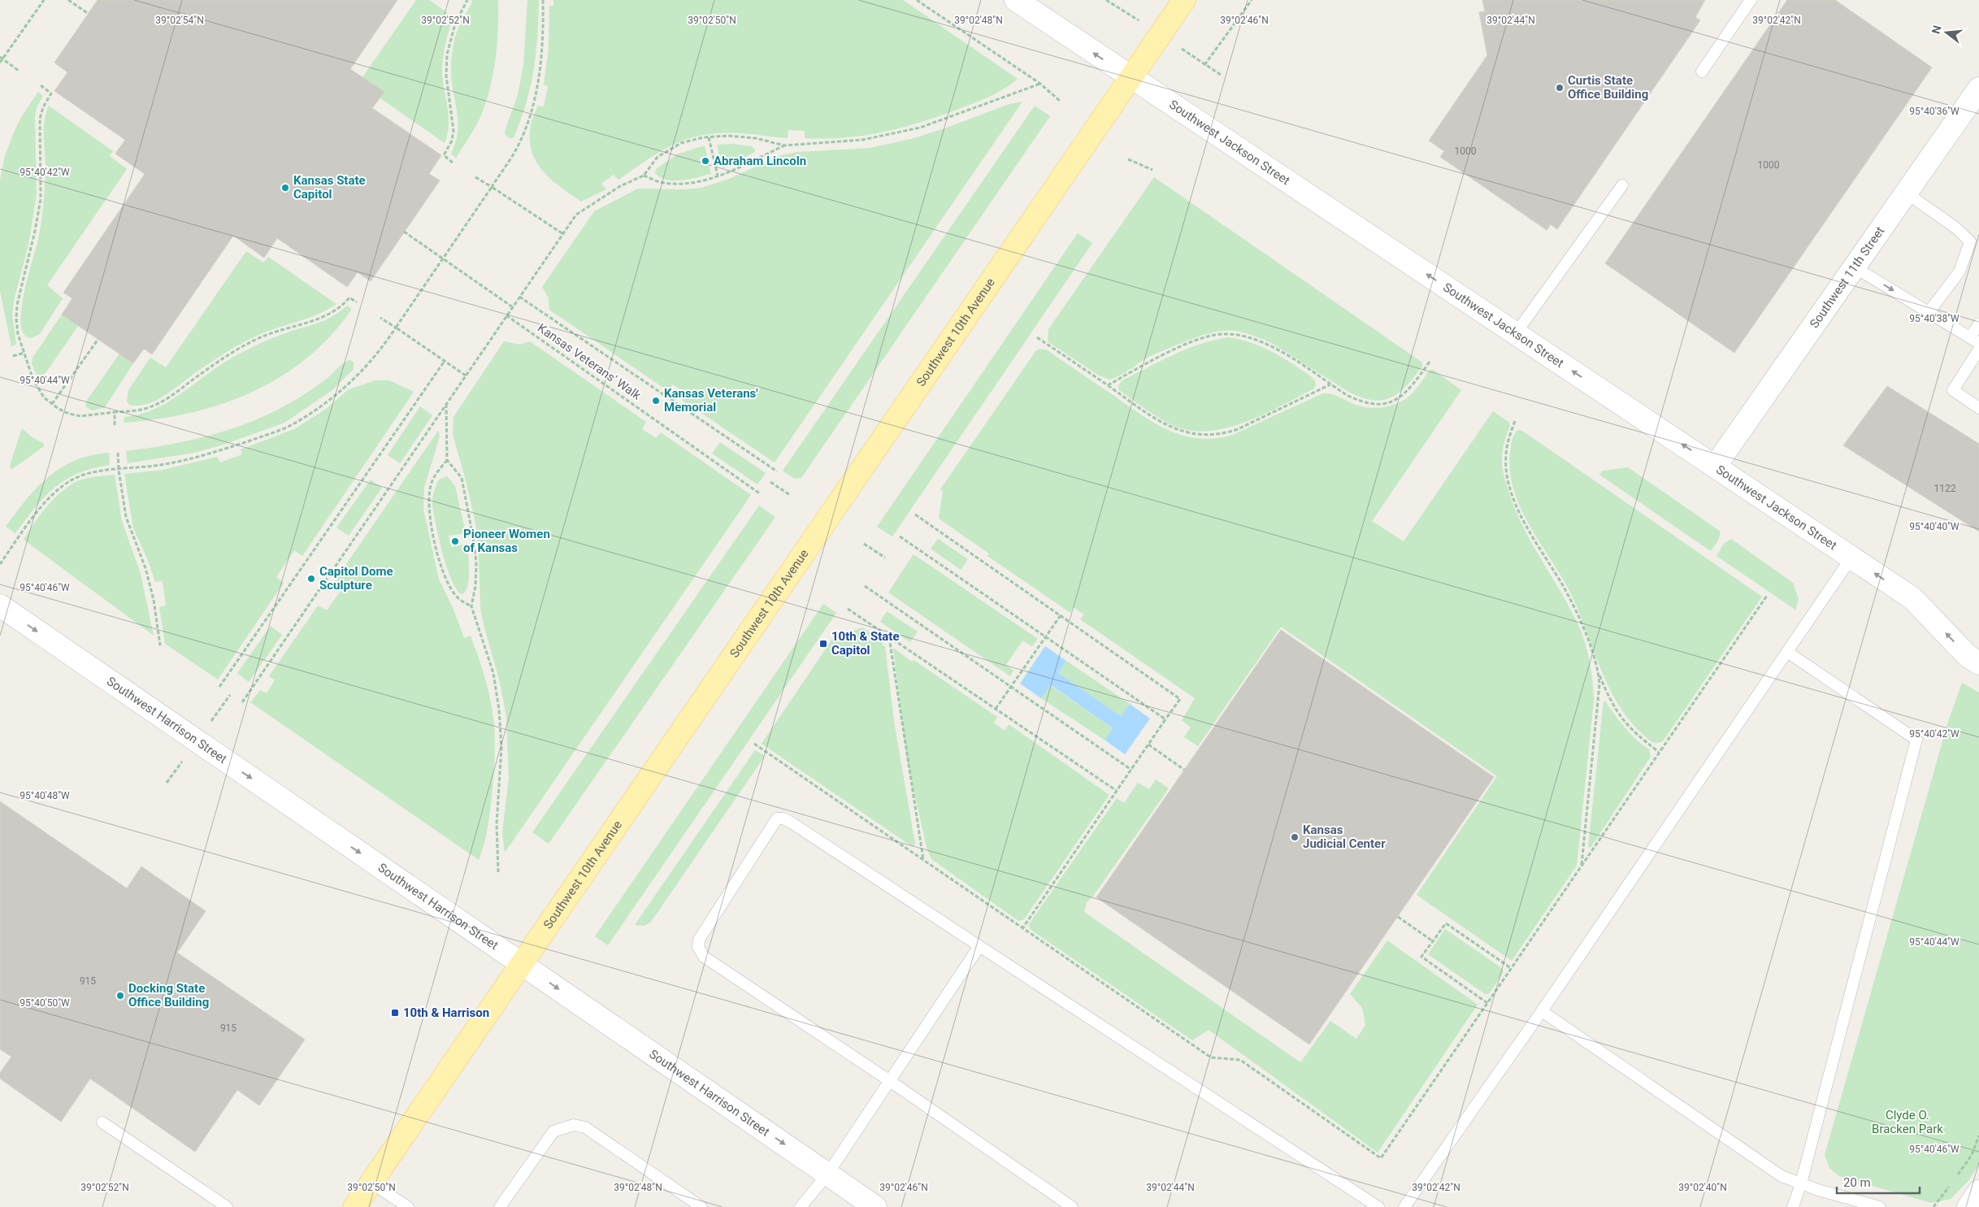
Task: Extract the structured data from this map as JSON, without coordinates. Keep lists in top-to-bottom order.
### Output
{
  "streets": {
    "main road": ["Southwest 10th Avenue"],
    "street": ["Southwest Jackson Street", "Southwest 11th Street", "Southwest Harrison Street"],
    "path": ["Kansas Veterans' Walk"]
  },
  "crossings": [
    ["Southwest Jackson Street", "Southwest 11th Street"],
    ["Southwest Jackson Street", "Southwest 10th Avenue"],
    ["Southwest 10th Avenue", "Southwest Harrison Street"]
  ],
  "one_way": ["Southwest Jackson Street", "Southwest Harrison Street"],
  "parks": ["Clyde O. Bracken Park"],
  "places": {
    "other": [
      "Curtis State Office Building",
      "Abraham Lincoln",
      "Kansas State Capitol",
      "Kansas Veterans' Memorial",
      "Pioneer Women of Kansas",
      "Capitol Dome Sculpture",
      "Kansas Judicial Center",
      "Docking State Office Building"
    ],
    "transit": ["10th & State Capitol", "10th & Harrison"]
  },
  "house_numbers": [
    "1000",
    "1000",
    "1122",
    "915",
    "915"
  ],
  "scale_bar": "20 m",
  "north": "left",
  "coordinates": [
    "39°02'54\"N",
    "39°02'52\"N",
    "39°02'50\"N",
    "39°02'48\"N",
    "39°02'46\"N",
    "39°02'44\"N",
    "39°02'42\"N",
    "95°40'36\"W",
    "95°40'42\"W",
    "95°40'38\"W",
    "95°40'44\"W",
    "95°40'40\"W",
    "95°40'46\"W",
    "95°40'48\"W",
    "95°40'50\"W",
    "39°02'40\"N"
  ]
}
